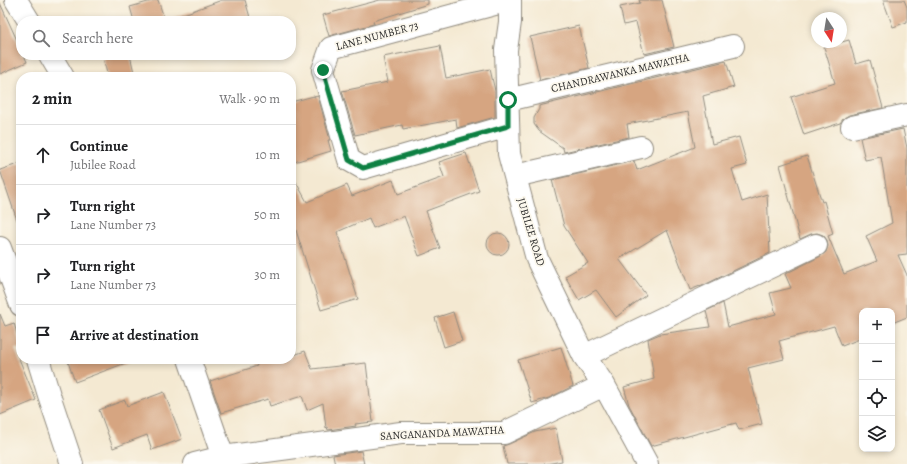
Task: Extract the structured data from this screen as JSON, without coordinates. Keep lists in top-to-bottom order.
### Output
{
  "streets": {
    "street": [
      "LANE NUMBER 73",
      "CHANDRAWANKA MAWATHA",
      "JUBILEE ROAD",
      "SANGANANDA MAWATHA"
    ]
  },
  "crossings": [
    ["LANE NUMBER 73", "JUBILEE ROAD"],
    ["CHANDRAWANKA MAWATHA", "JUBILEE ROAD"],
    ["JUBILEE ROAD", "SANGANANDA MAWATHA"]
  ],
  "north": "bottom",
  "page": {
    "search": "Search here",
    "heading": ["2 min", "Walk · 90 m"],
    "list": [
      ["Continue", "Jubilee Road", "10 m"],
      ["Turn right", "Lane Number 73", "50 m"],
      ["Turn right", "Lane Number 73", "30 m"],
      "Arrive at destination"
    ],
    "map_buttons": ["+", "−"]
  }
}
